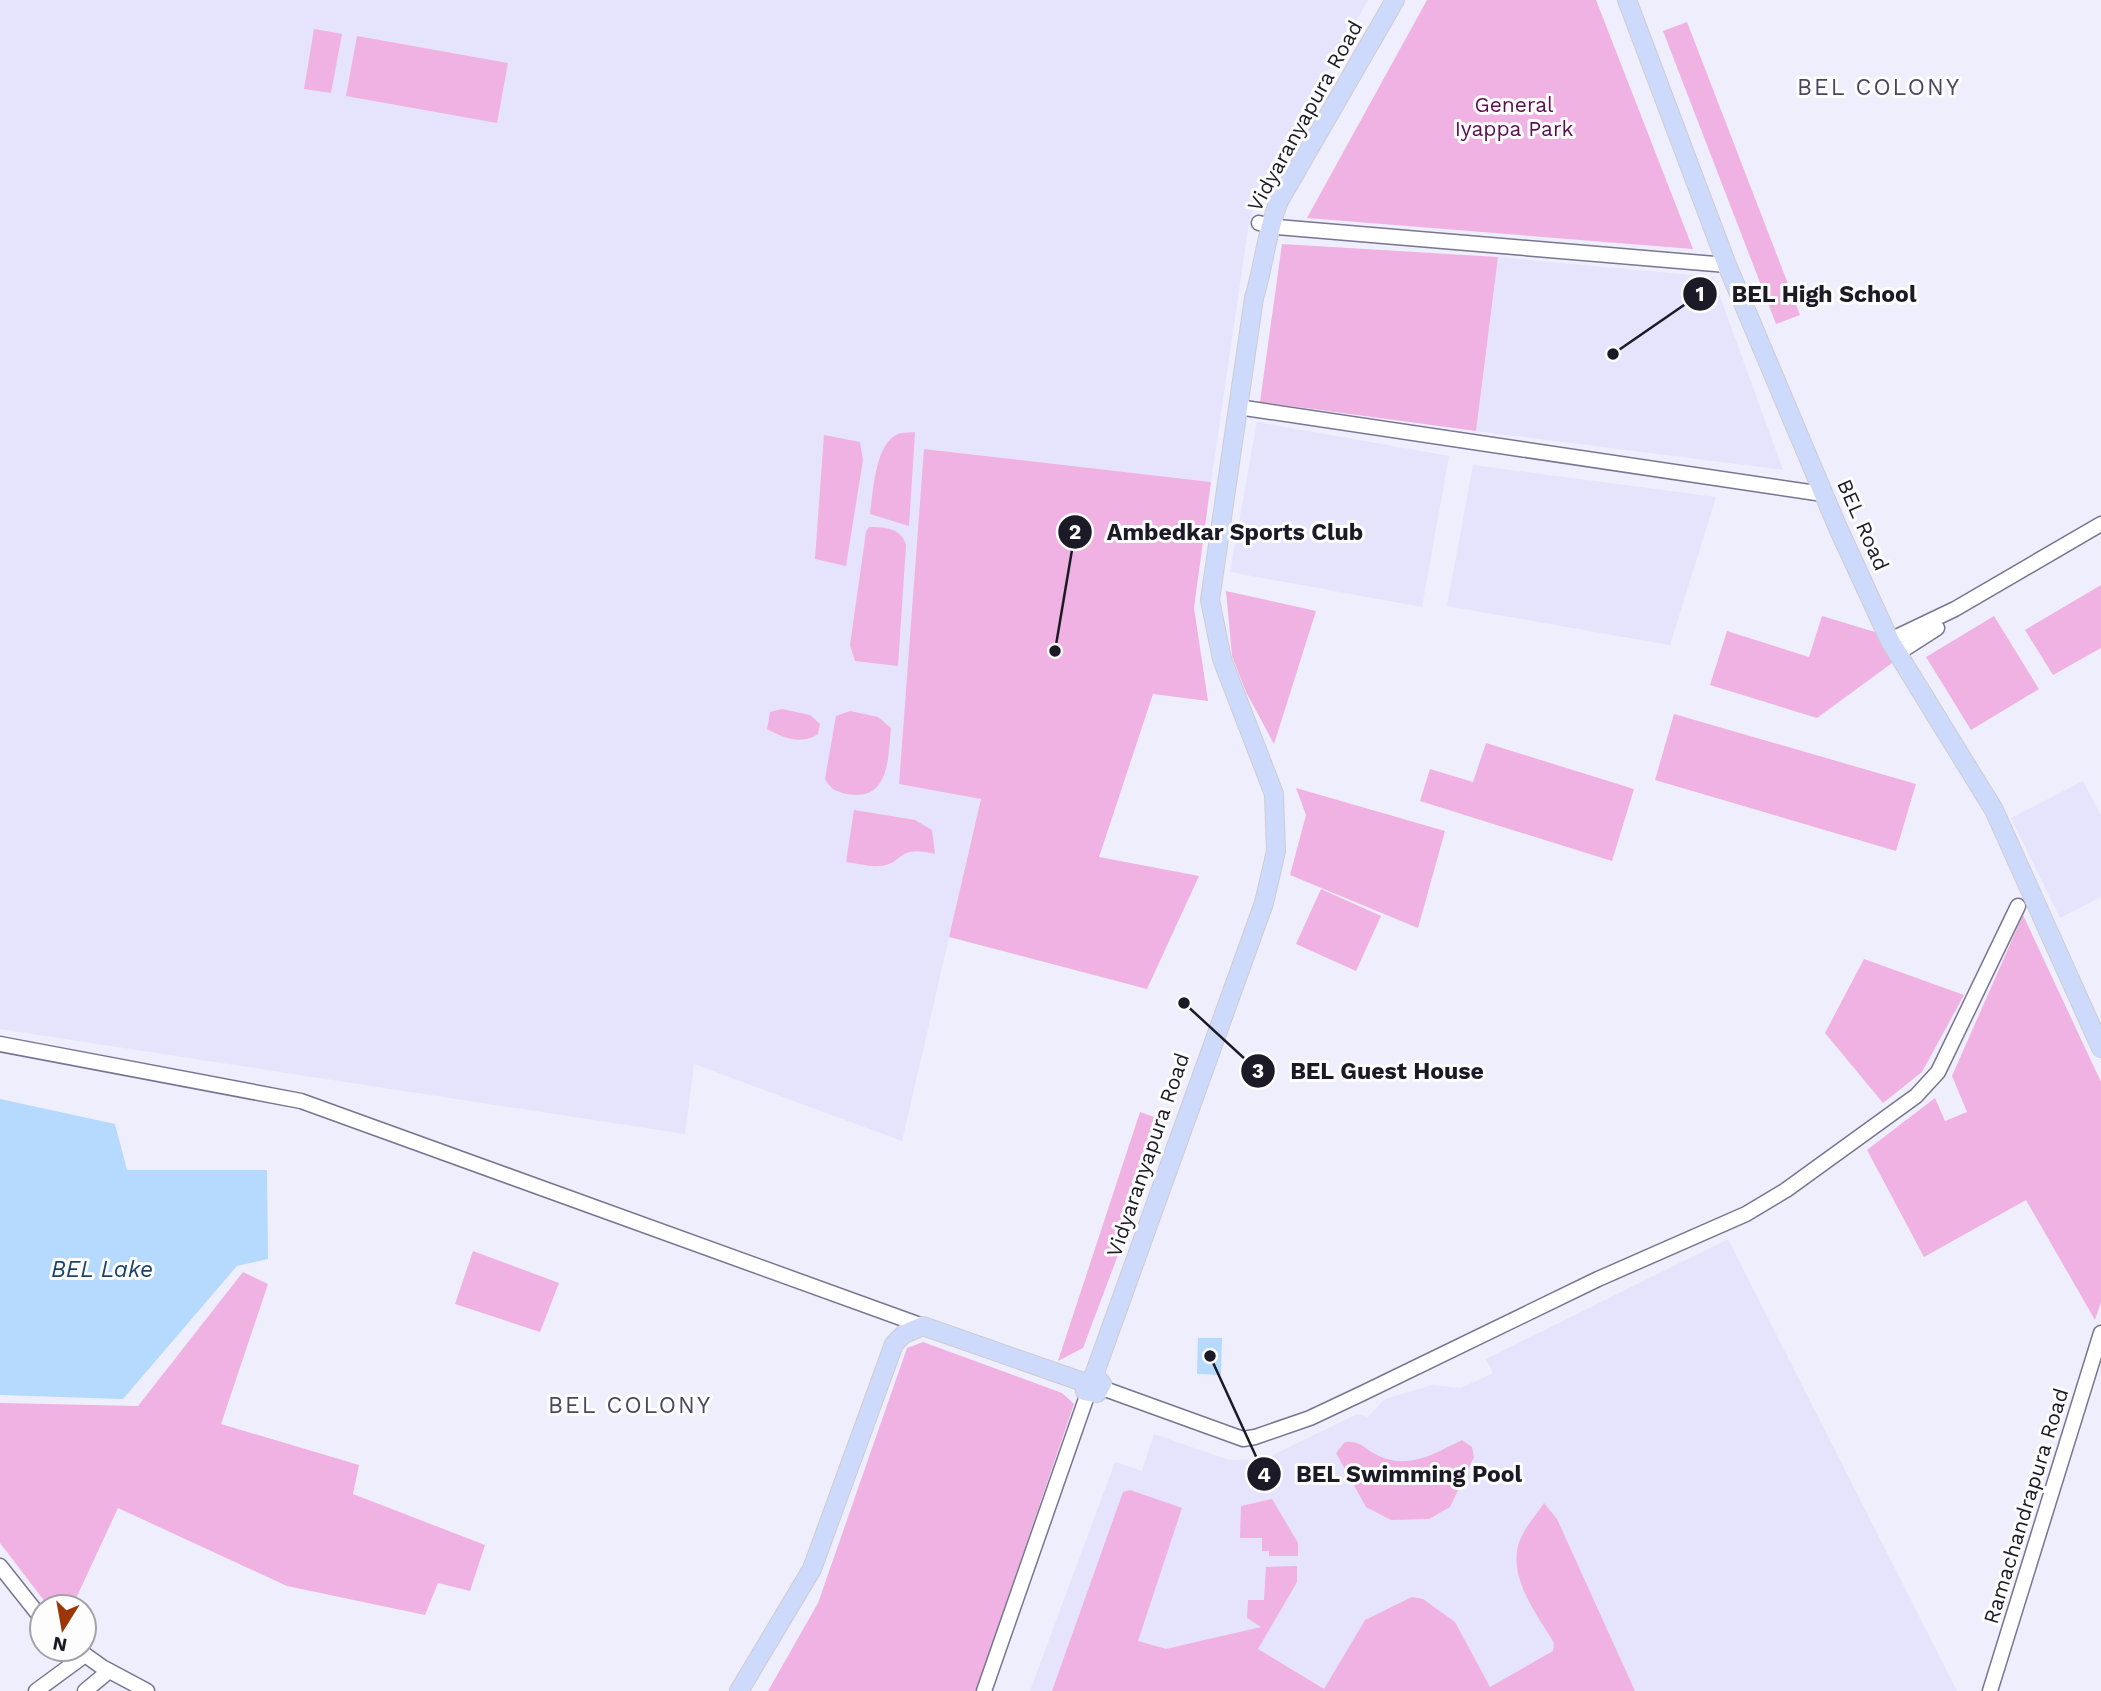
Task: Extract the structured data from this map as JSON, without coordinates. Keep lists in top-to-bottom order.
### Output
{
  "streets": {
    "main road": ["Vidyaranyapura Road", "BEL Road"],
    "street": ["Ramachandrapura Road"]
  },
  "districts": ["BEL COLONY", "BEL COLONY"],
  "water": ["BEL Lake"],
  "parks": ["General Iyappa Park"],
  "places": [
    "BEL High School",
    "Ambedkar Sports Club",
    "BEL Guest House",
    "BEL Swimming Pool"
  ],
  "north": "bottom"
}
